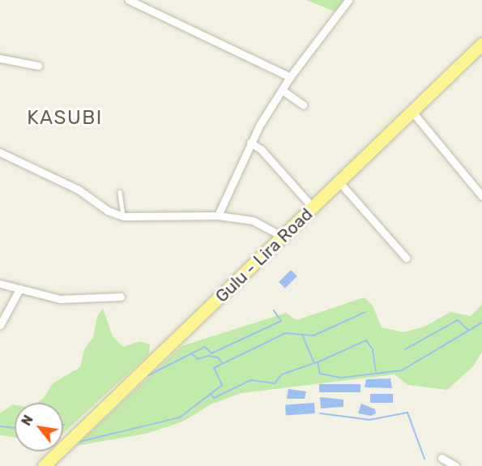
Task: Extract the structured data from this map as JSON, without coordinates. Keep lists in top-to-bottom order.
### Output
{
  "streets": {
    "main road": ["Gulu - Lira Road"]
  },
  "districts": ["KASUBI"],
  "north": "top left"
}
